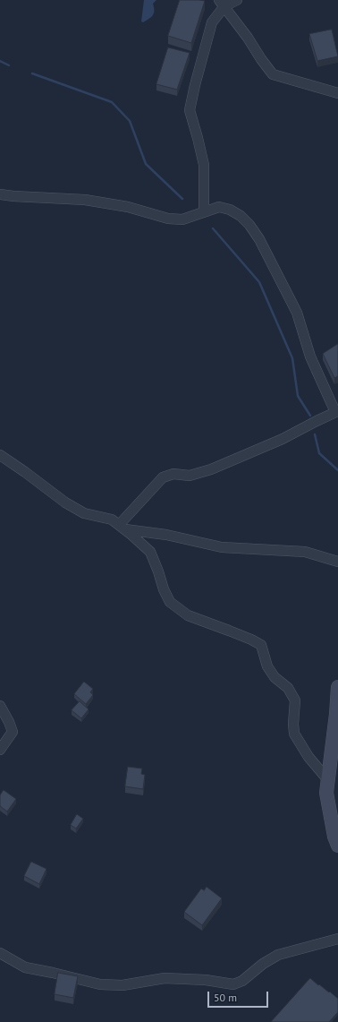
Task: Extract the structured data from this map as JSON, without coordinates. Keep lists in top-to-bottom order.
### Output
{
  "scale_bar": "50 m"
}
